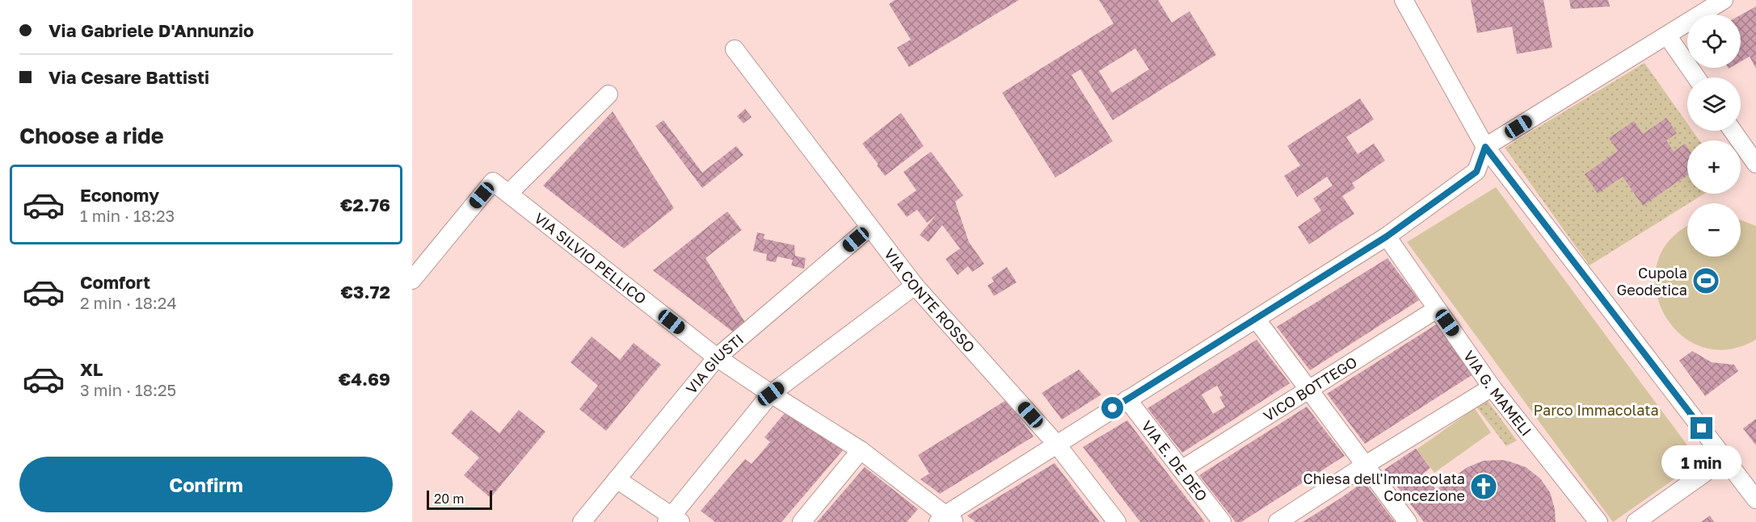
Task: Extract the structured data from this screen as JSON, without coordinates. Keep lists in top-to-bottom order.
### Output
{
  "streets": {
    "street": [
      "VIA SILVIO PELLICO",
      "VIA CONTE ROSSO",
      "VIA GIUSTI",
      "VICO BOTTEGO",
      "VIA G. MAMELI",
      "VIA E. DE DEO"
    ]
  },
  "crossings": [
    ["VIA SILVIO PELLICO", "VIA GIUSTI"],
    ["VIA CONTE ROSSO", "VIA GIUSTI"],
    ["VICO BOTTEGO", "VIA G. MAMELI"],
    ["VICO BOTTEGO", "VIA E. DE DEO"]
  ],
  "parks": ["Parco Immacolata"],
  "places": {
    "sports": ["Cupola Geodetica"],
    "church": ["Chiesa dell'Immacolata Concezione"]
  },
  "scale_bar": "20 m",
  "page": {
    "banner": ["Via Gabriele D'Annunzio", "Via Cesare Battisti"],
    "map_buttons": ["+", "−"],
    "heading": "Choose a ride",
    "list": [
      {
        "name": "Economy",
        "note": "1 min · 18:23",
        "value": "€2.76"
      },
      {
        "name": "Comfort",
        "note": "2 min · 18:24",
        "value": "€3.72"
      },
      {
        "name": "XL",
        "note": "3 min · 18:25",
        "value": "€4.69"
      }
    ],
    "bubble": "1 min",
    "buttons": "Confirm",
    "scale": "20 m"
  }
}
